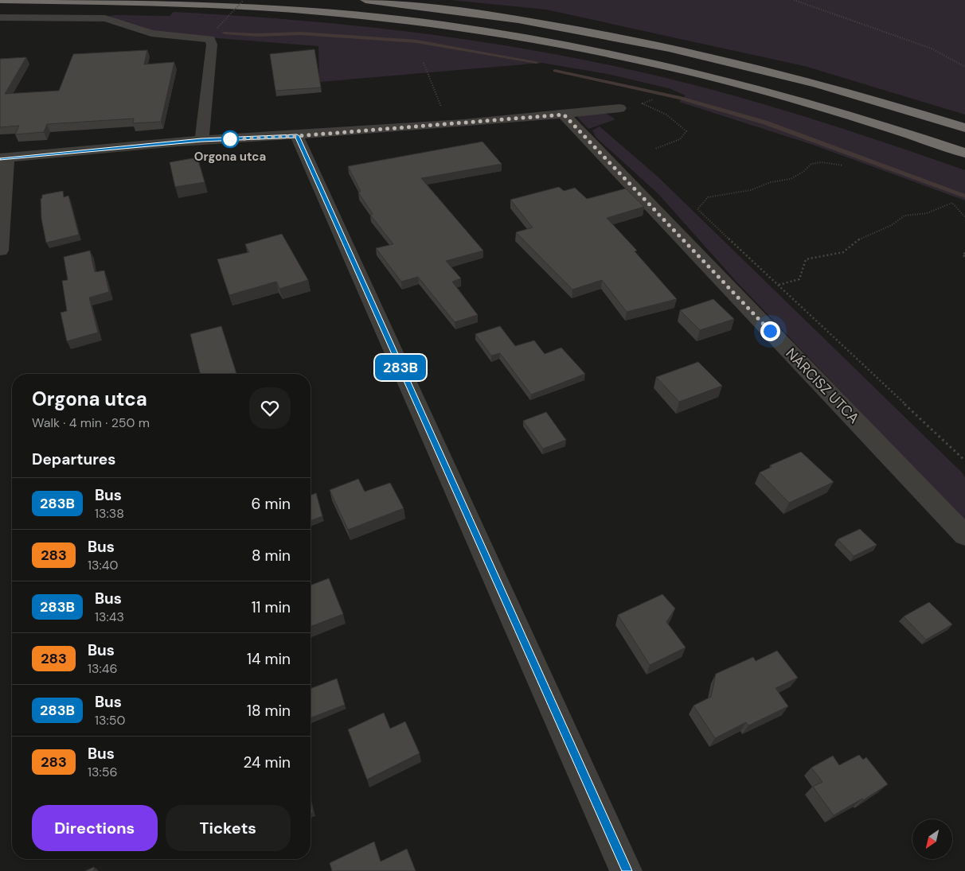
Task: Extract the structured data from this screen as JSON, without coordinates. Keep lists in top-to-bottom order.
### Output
{
  "streets": {
    "street": ["NÁRCISZ UTCA"]
  },
  "places": ["Orgona utca"],
  "lines": ["bus line 283B"],
  "north": "bottom left",
  "page": {
    "on_map": "283B",
    "heading": [
      ["Orgona utca", "Walk · 4 min · 250 m"],
      "Departures"
    ],
    "list": [
      {
        "mark": "283B",
        "name": "Bus",
        "note": "13:38",
        "value": "6 min"
      },
      {
        "mark": "283",
        "name": "Bus",
        "note": "13:40",
        "value": "8 min"
      },
      {
        "mark": "283B",
        "name": "Bus",
        "note": "13:43",
        "value": "11 min"
      },
      {
        "mark": "283",
        "name": "Bus",
        "note": "13:46",
        "value": "14 min"
      },
      {
        "mark": "283B",
        "name": "Bus",
        "note": "13:50",
        "value": "18 min"
      },
      {
        "mark": "283",
        "name": "Bus",
        "note": "13:56",
        "value": "24 min"
      }
    ],
    "buttons": ["Directions", "Tickets"]
  }
}
